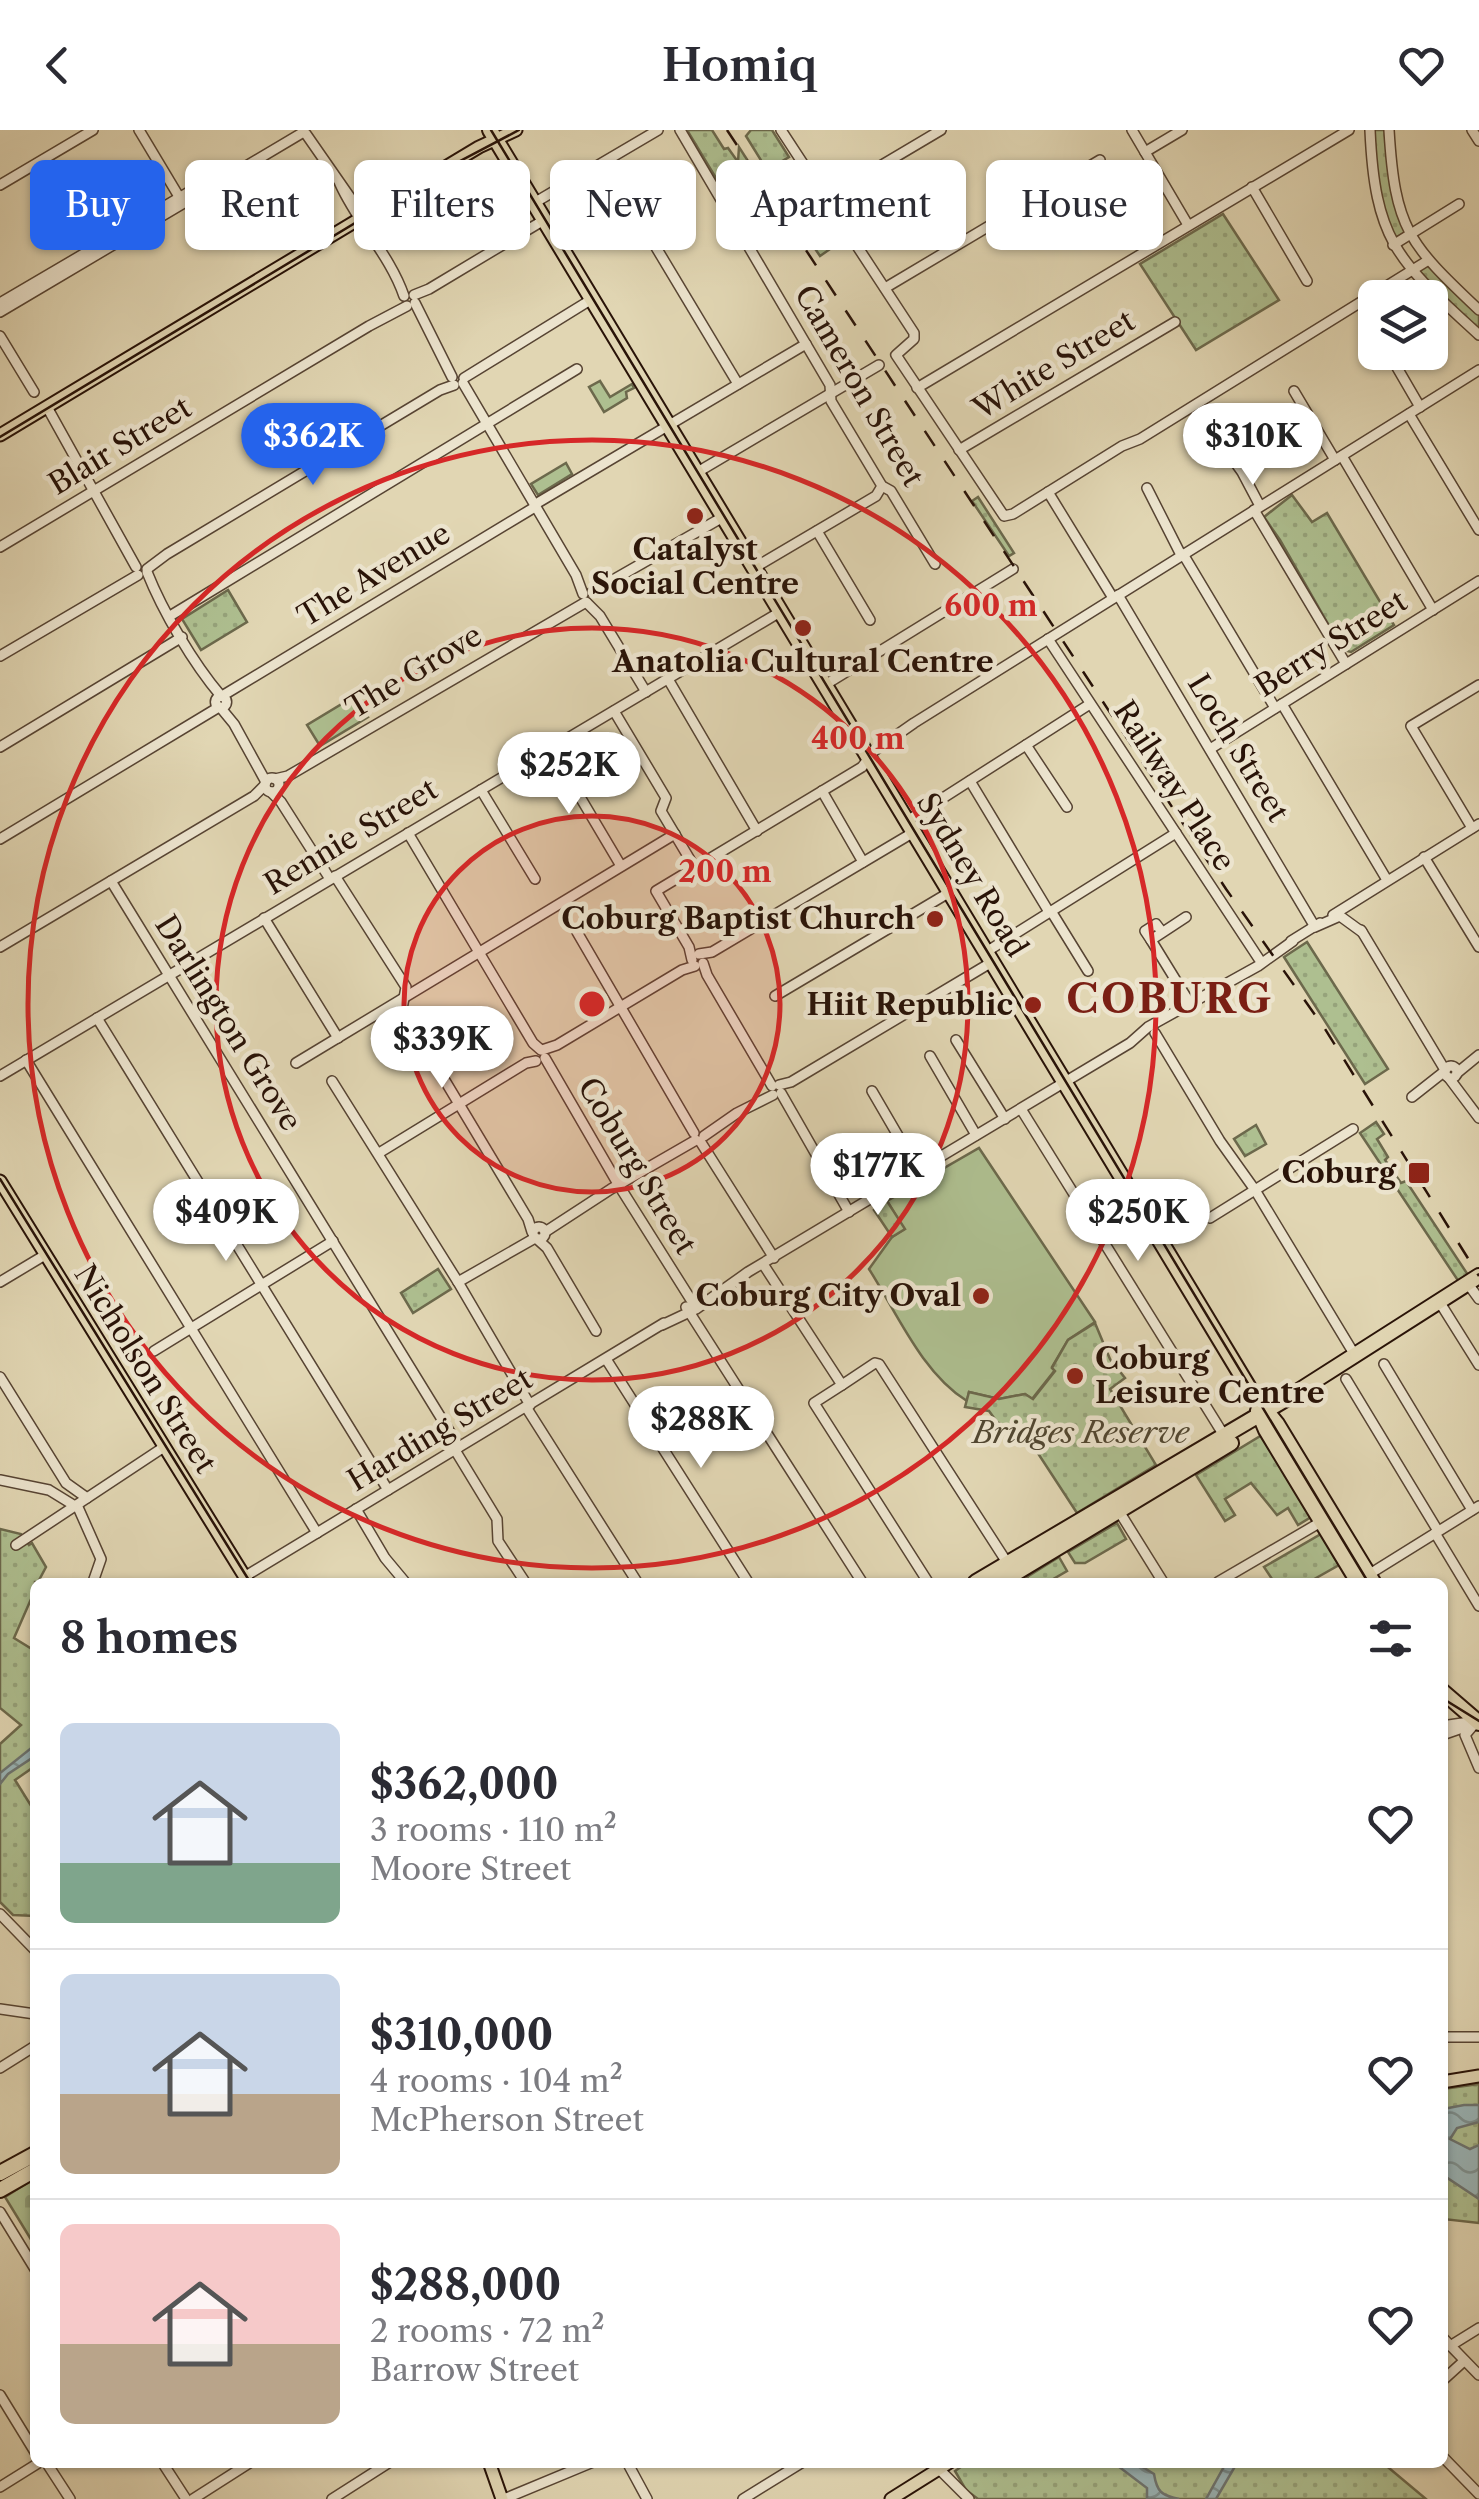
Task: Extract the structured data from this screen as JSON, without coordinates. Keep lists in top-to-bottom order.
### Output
{
  "streets": {
    "highway": ["Sydney Road"],
    "main road": ["Nicholson Street"],
    "street": [
      "White Street",
      "Cameron Street",
      "Blair Street",
      "The Avenue",
      "Berry Street",
      "The Grove",
      "Loch Street",
      "Railway Place",
      "Rennie Street",
      "Darlington Grove",
      "Coburg Street",
      "Harding Street"
    ]
  },
  "crossings": [
    ["Cameron Street", "The Avenue"],
    ["Blair Street", "Sydney Road"],
    ["The Avenue", "Sydney Road"],
    ["Berry Street", "Loch Street"],
    ["The Grove", "Sydney Road"],
    ["Loch Street", "Harding Street"],
    ["Railway Place", "Harding Street"],
    ["Rennie Street", "Sydney Road"],
    ["Rennie Street", "Darlington Grove"],
    ["Rennie Street", "Coburg Street"],
    ["Sydney Road", "Harding Street"],
    ["Darlington Grove", "Harding Street"],
    ["Coburg Street", "Harding Street"]
  ],
  "districts": ["COBURG"],
  "parks": ["Bridges Reserve"],
  "places": {
    "other": [
      "Catalyst Social Centre",
      "Anatolia Cultural Centre",
      "Coburg Baptist Church",
      "Hiit Republic",
      "Coburg City Oval",
      "Coburg Leisure Centre"
    ],
    "transit": ["Coburg"]
  },
  "page": {
    "header": "Homiq",
    "chip": [
      "Buy",
      "Rent",
      "Filters",
      "New",
      "Apartment",
      "House"
    ],
    "price": [
      "$362K",
      "$310K",
      "$252K",
      "$339K",
      "$177K",
      "$409K",
      "$250K",
      "$288K"
    ],
    "heading": "8 homes",
    "list": [
      {
        "name": "$362,000",
        "note": "3 rooms · 110 m² · Moore Street"
      },
      {
        "name": "$310,000",
        "note": "4 rooms · 104 m² · McPherson Street"
      },
      {
        "name": "$288,000",
        "note": "2 rooms · 72 m² · Barrow Street"
      }
    ]
  },
  "rings": ["600 m", "400 m", "200 m"]
}
